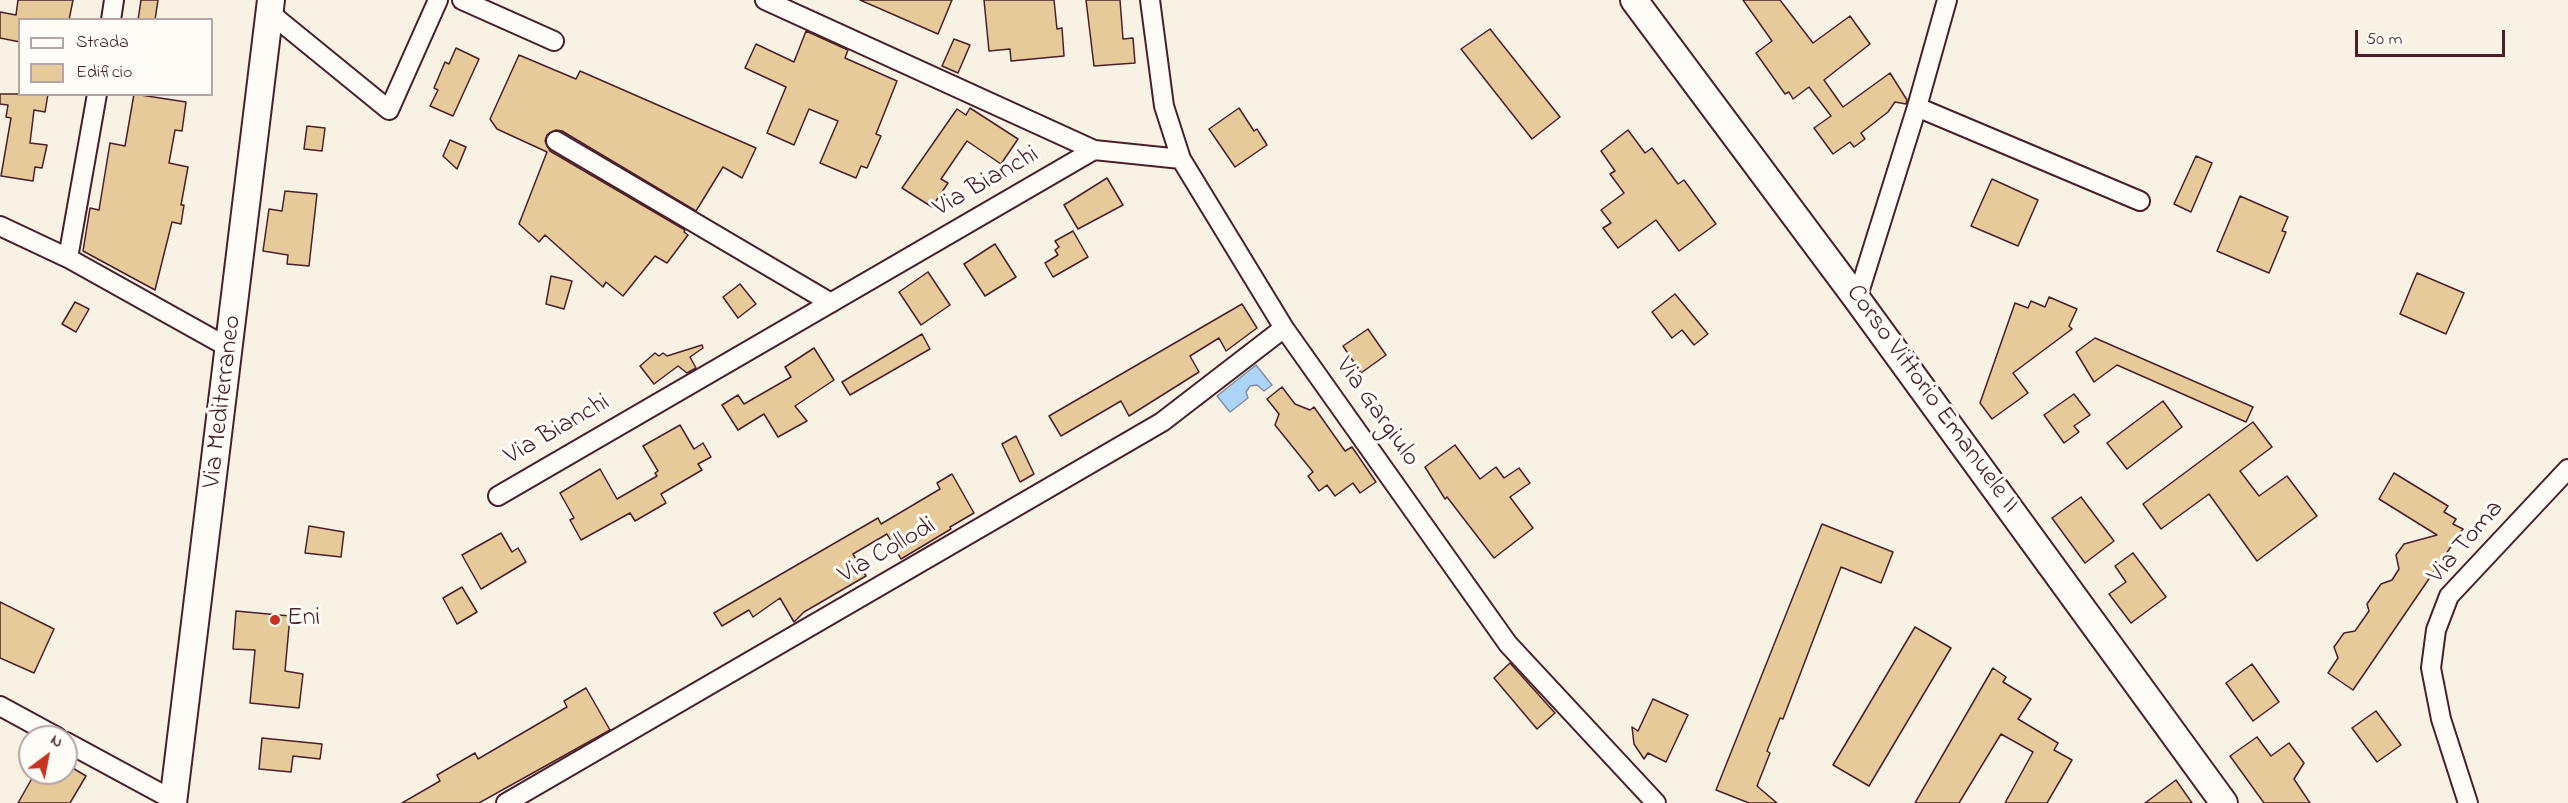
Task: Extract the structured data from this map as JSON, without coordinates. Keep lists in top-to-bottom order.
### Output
{
  "streets": {
    "street": [
      "Via Bianchi",
      "Corso Vittorio Emanuele II",
      "Via Mediterraneo",
      "Via Gargiulo",
      "Via Toma",
      "Via Collodi"
    ]
  },
  "crossings": [
    ["Via Gargiulo", "Via Collodi"]
  ],
  "places": ["Eni"],
  "legend": ["Strada", "Edificio"],
  "scale_bar": "50 m",
  "north": "top right"
}
